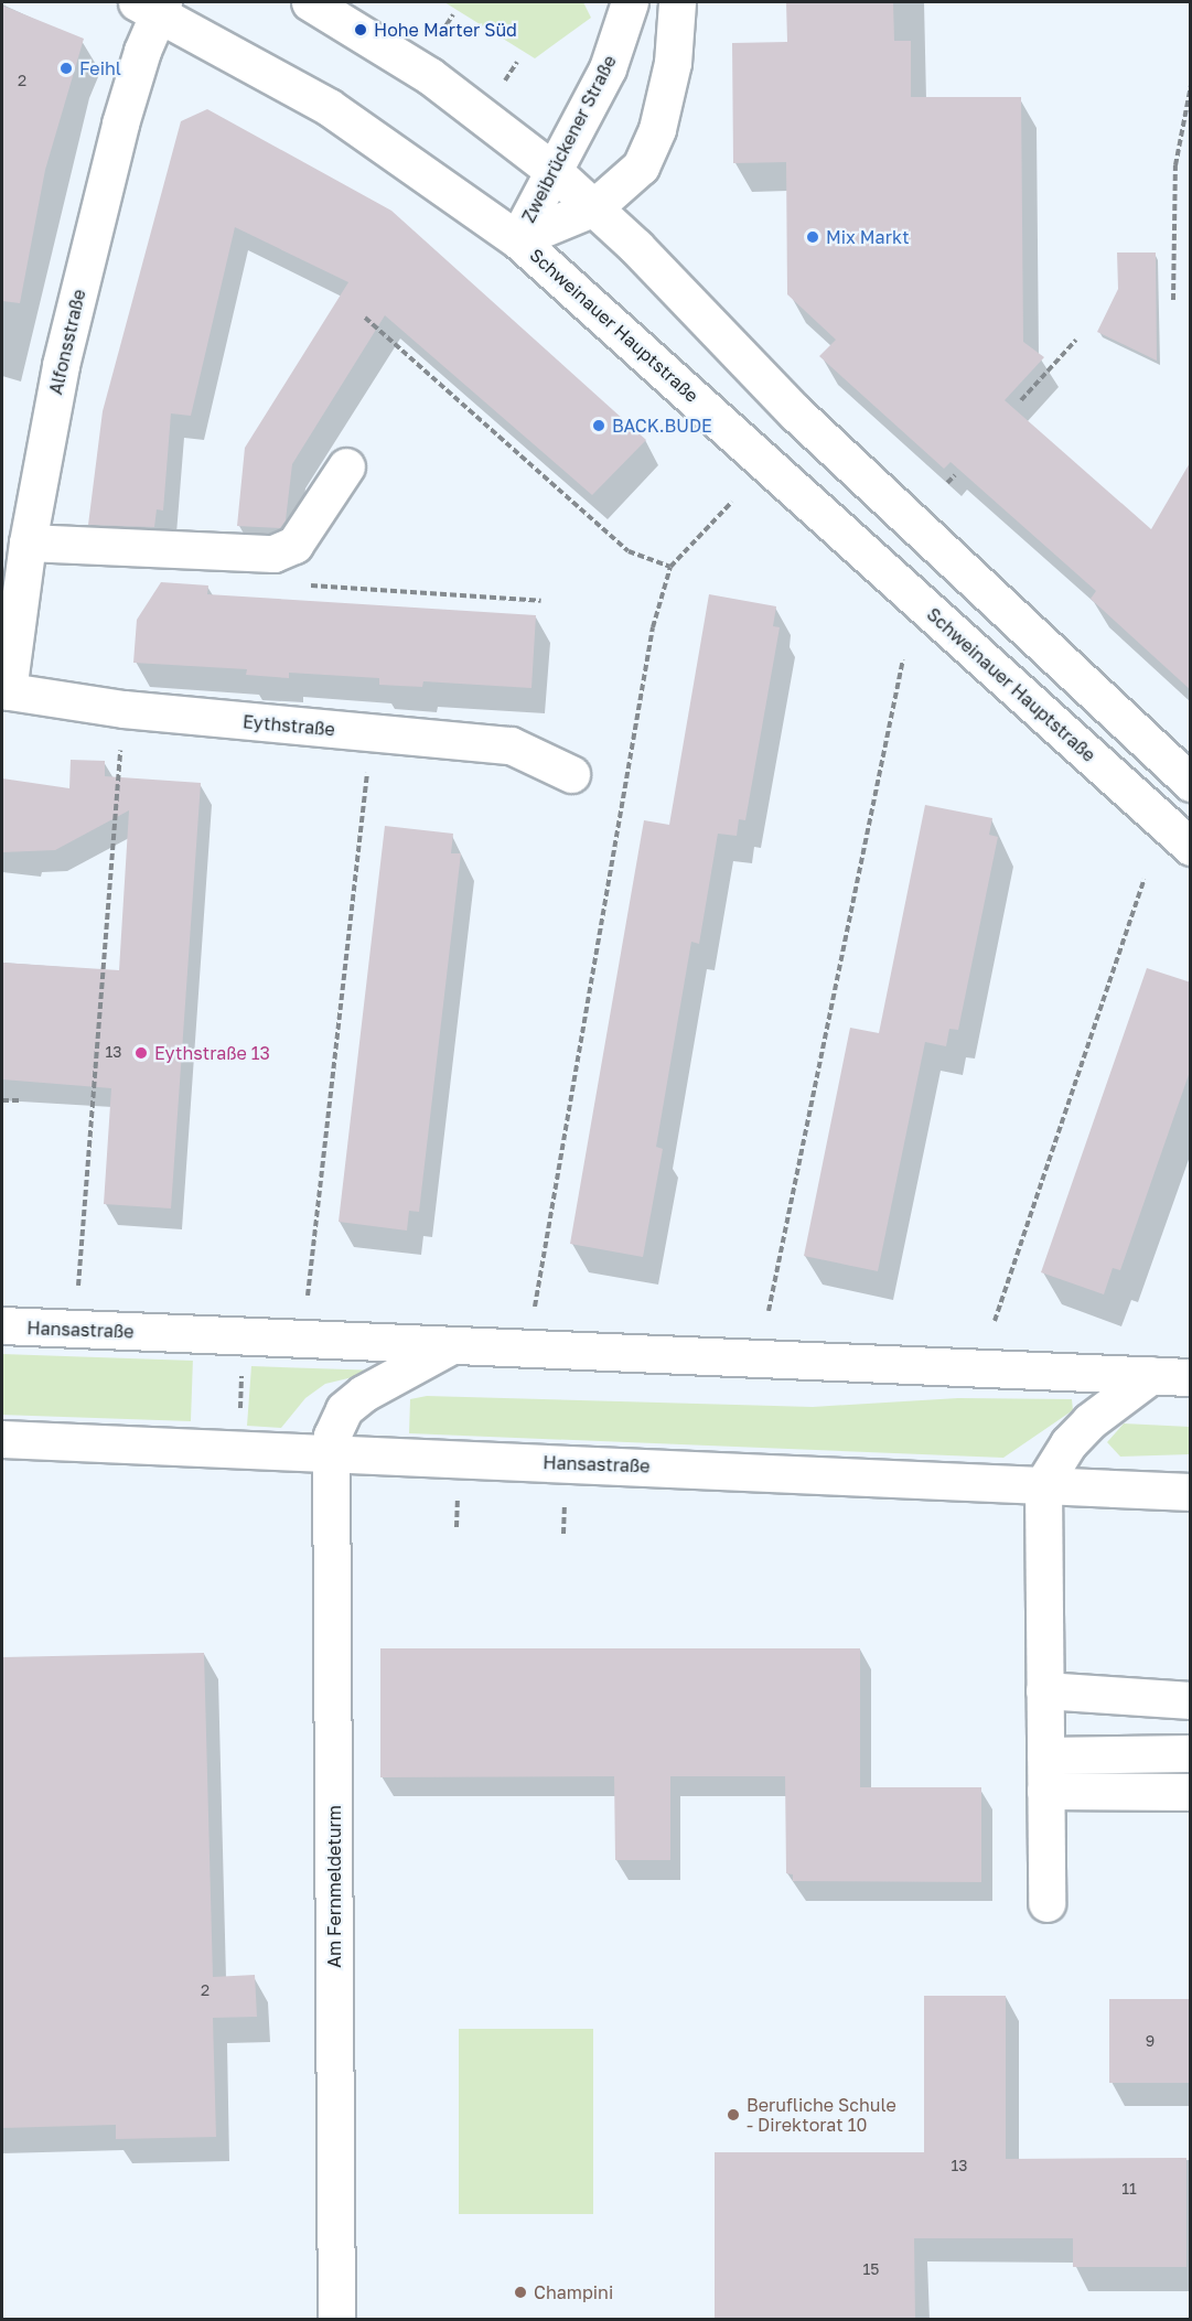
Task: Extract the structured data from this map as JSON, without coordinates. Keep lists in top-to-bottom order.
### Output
{
  "streets": {
    "main road": [
      "Zweibrückener Straße",
      "Schweinauer Hauptstraße",
      "Alfonsstraße",
      "Eythstraße",
      "Hansastraße",
      "Am Fernmeldeturm"
    ]
  },
  "crossings": [
    ["Zweibrückener Straße", "Schweinauer Hauptstraße"],
    ["Schweinauer Hauptstraße", "Alfonsstraße"],
    ["Alfonsstraße", "Eythstraße"],
    ["Hansastraße", "Am Fernmeldeturm"]
  ],
  "places": [
    "Hohe Marter Süd",
    "Feihl",
    "Mix Markt",
    "BACK.BUDE",
    "Eythstraße 13",
    "Berufliche Schule - Direktorat 10",
    "Champini"
  ],
  "house_numbers": [
    "2",
    "13",
    "2",
    "9",
    "13",
    "11",
    "15"
  ]
}
